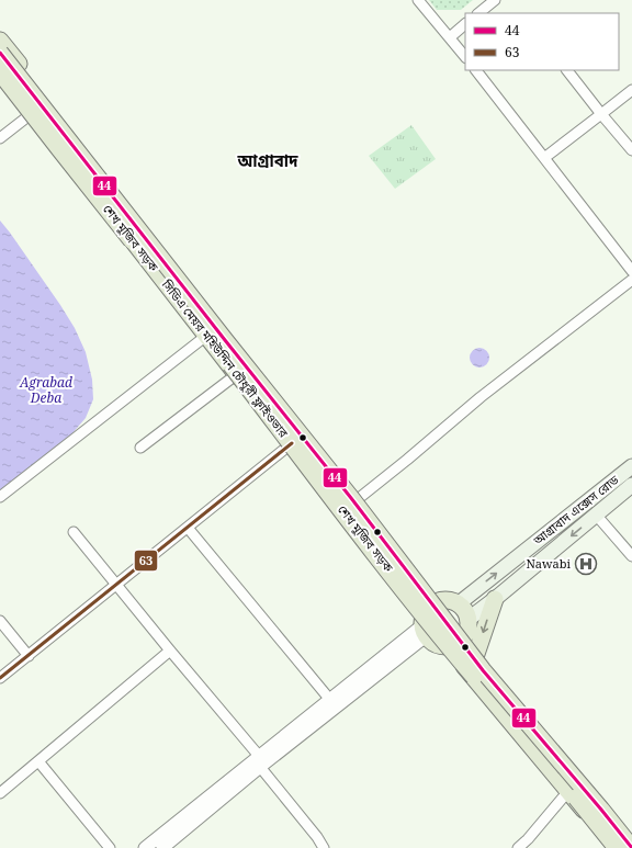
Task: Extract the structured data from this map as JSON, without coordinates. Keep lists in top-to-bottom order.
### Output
{
  "streets": {
    "highway": ["শেখ মুজিব সড়ক", "সিডিএ মেয়র মহিউদ্দিন চৌধুরী ফ্লাইওভার"],
    "main road": ["আগ্রাবাদ এক্সেস রোড"]
  },
  "crossings": [
    ["শেখ মুজিব সড়ক", "সিডিএ মেয়র মহিউদ্দিন চৌধুরী ফ্লাইওভার"],
    ["শেখ মুজিব সড়ক", "আগ্রাবাদ এক্সেস রোড"]
  ],
  "districts": ["আগ্রাবাদ"],
  "water": ["Agrabad Deba"],
  "places": {
    "hospital": ["Nawabi"]
  },
  "lines": ["transit line 44", "transit line 63"],
  "legend": ["44", "63"]
}
